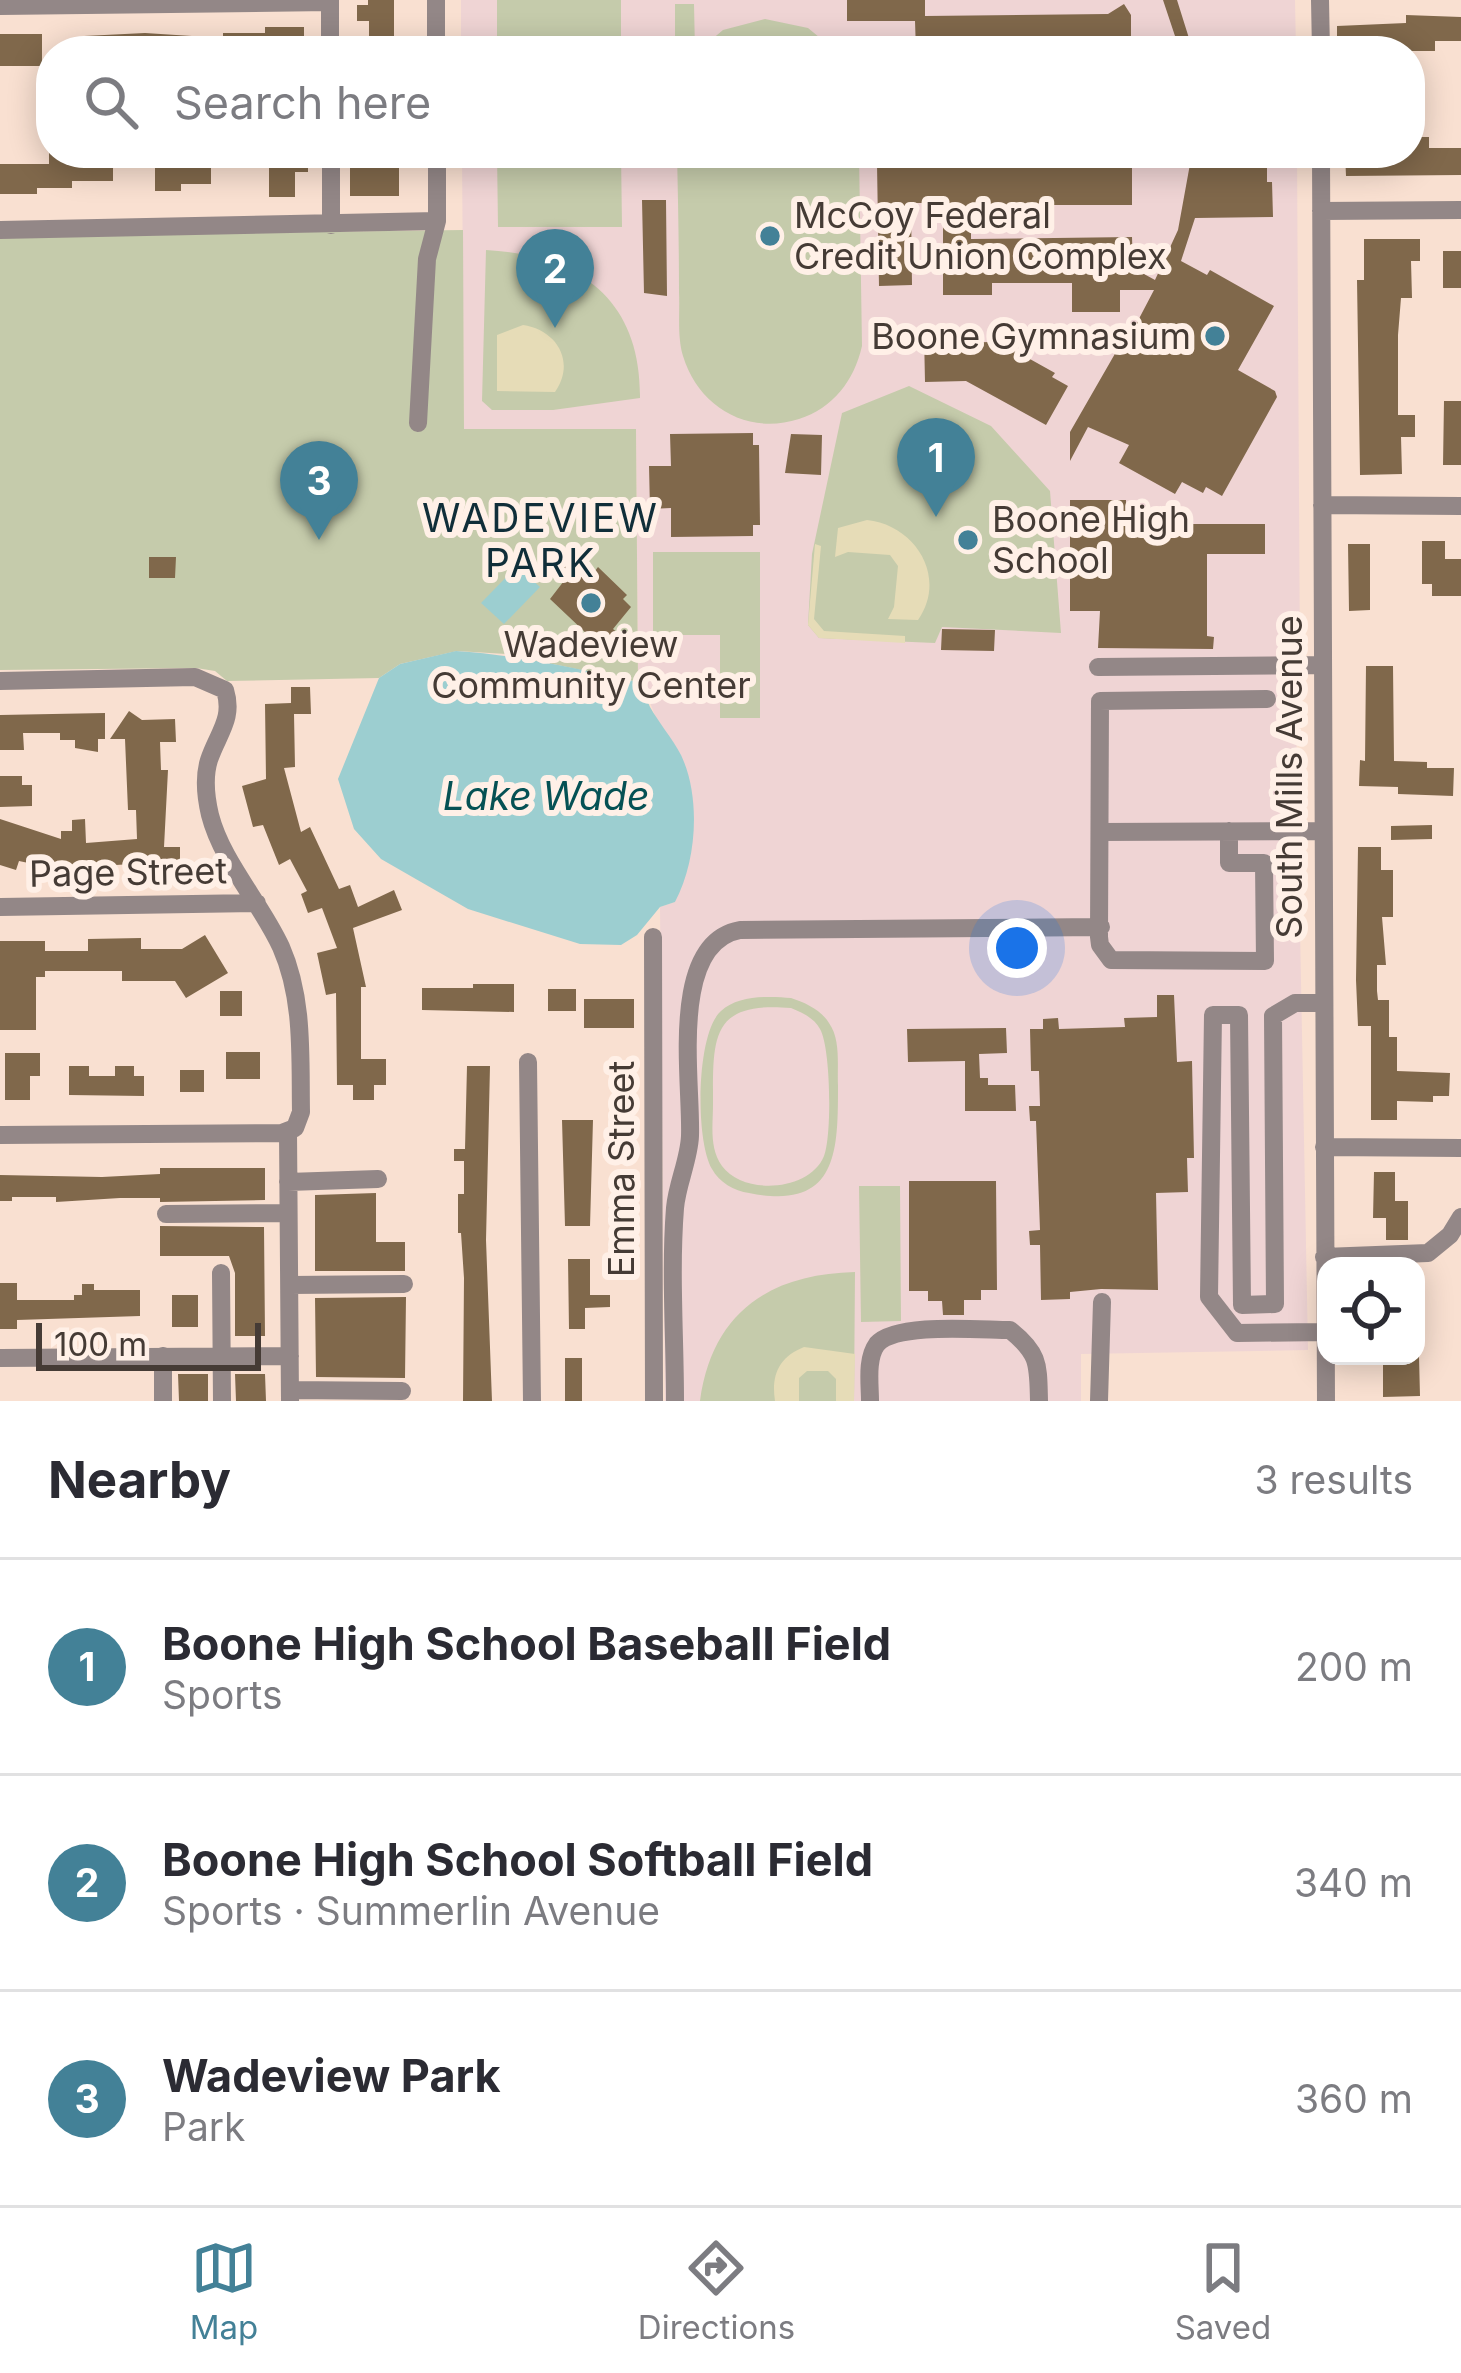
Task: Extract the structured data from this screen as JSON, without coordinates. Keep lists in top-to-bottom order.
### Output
{
  "streets": {
    "street": ["South Mills Avenue", "Page Street", "Emma Street"]
  },
  "districts": ["WADEVIEW PARK"],
  "water": ["Lake Wade"],
  "places": [
    "McCoy Federal Credit Union Complex",
    "Boone Gymnasium",
    "Boone High School",
    "Wadeview Community Center"
  ],
  "scale_bar": "100 m",
  "page": {
    "search": "Search here",
    "pins": ["2", "1", "3"],
    "scale": "100 m",
    "heading": ["Nearby", "3 results"],
    "list": [
      {
        "mark": "1",
        "name": "Boone High School Baseball Field",
        "note": "Sports",
        "value": "200 m"
      },
      {
        "mark": "2",
        "name": "Boone High School Softball Field",
        "note": "Sports · Summerlin Avenue",
        "value": "340 m"
      },
      {
        "mark": "3",
        "name": "Wadeview Park",
        "note": "Park",
        "value": "360 m"
      }
    ],
    "nav": ["Map", "Directions", "Saved"]
  }
}
